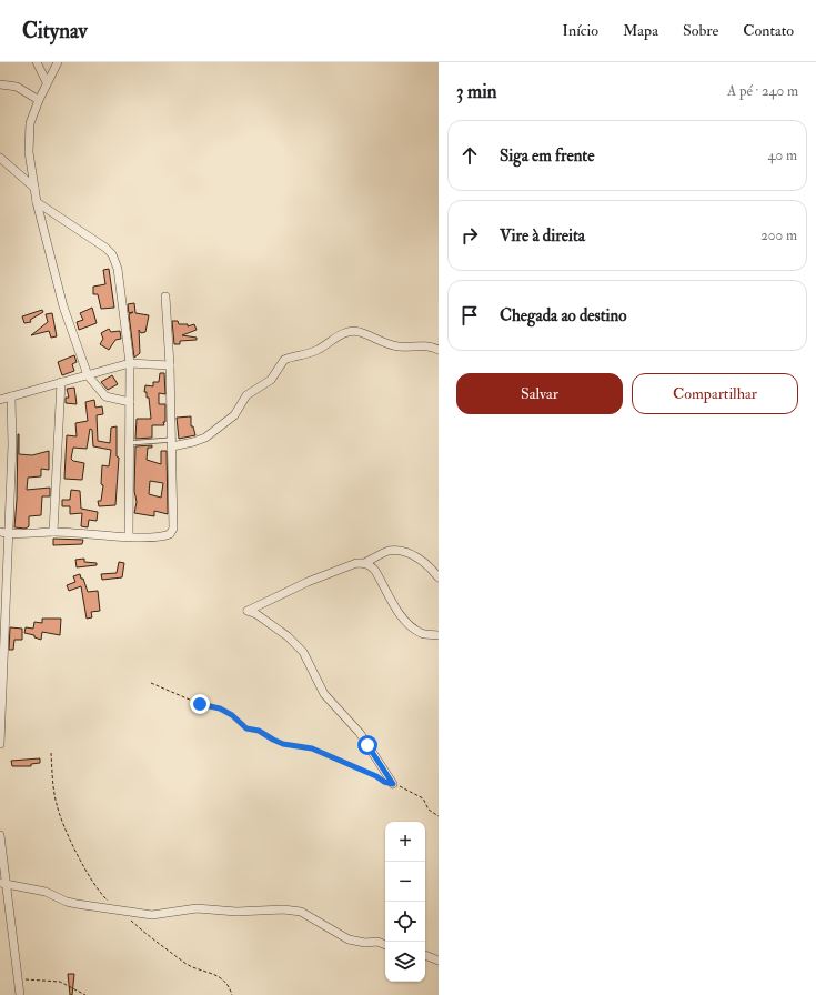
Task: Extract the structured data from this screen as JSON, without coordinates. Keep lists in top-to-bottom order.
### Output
{
  "page": {
    "header": "Citynav",
    "nav": [
      "Início",
      "Mapa",
      "Sobre",
      "Contato"
    ],
    "heading": ["3 min", "A pé · 240 m"],
    "list": [
      ["Siga em frente", "40 m"],
      ["Vire à direita", "200 m"],
      "Chegada ao destino"
    ],
    "buttons": ["Salvar", "Compartilhar"],
    "map_buttons": ["+", "−"]
  }
}
